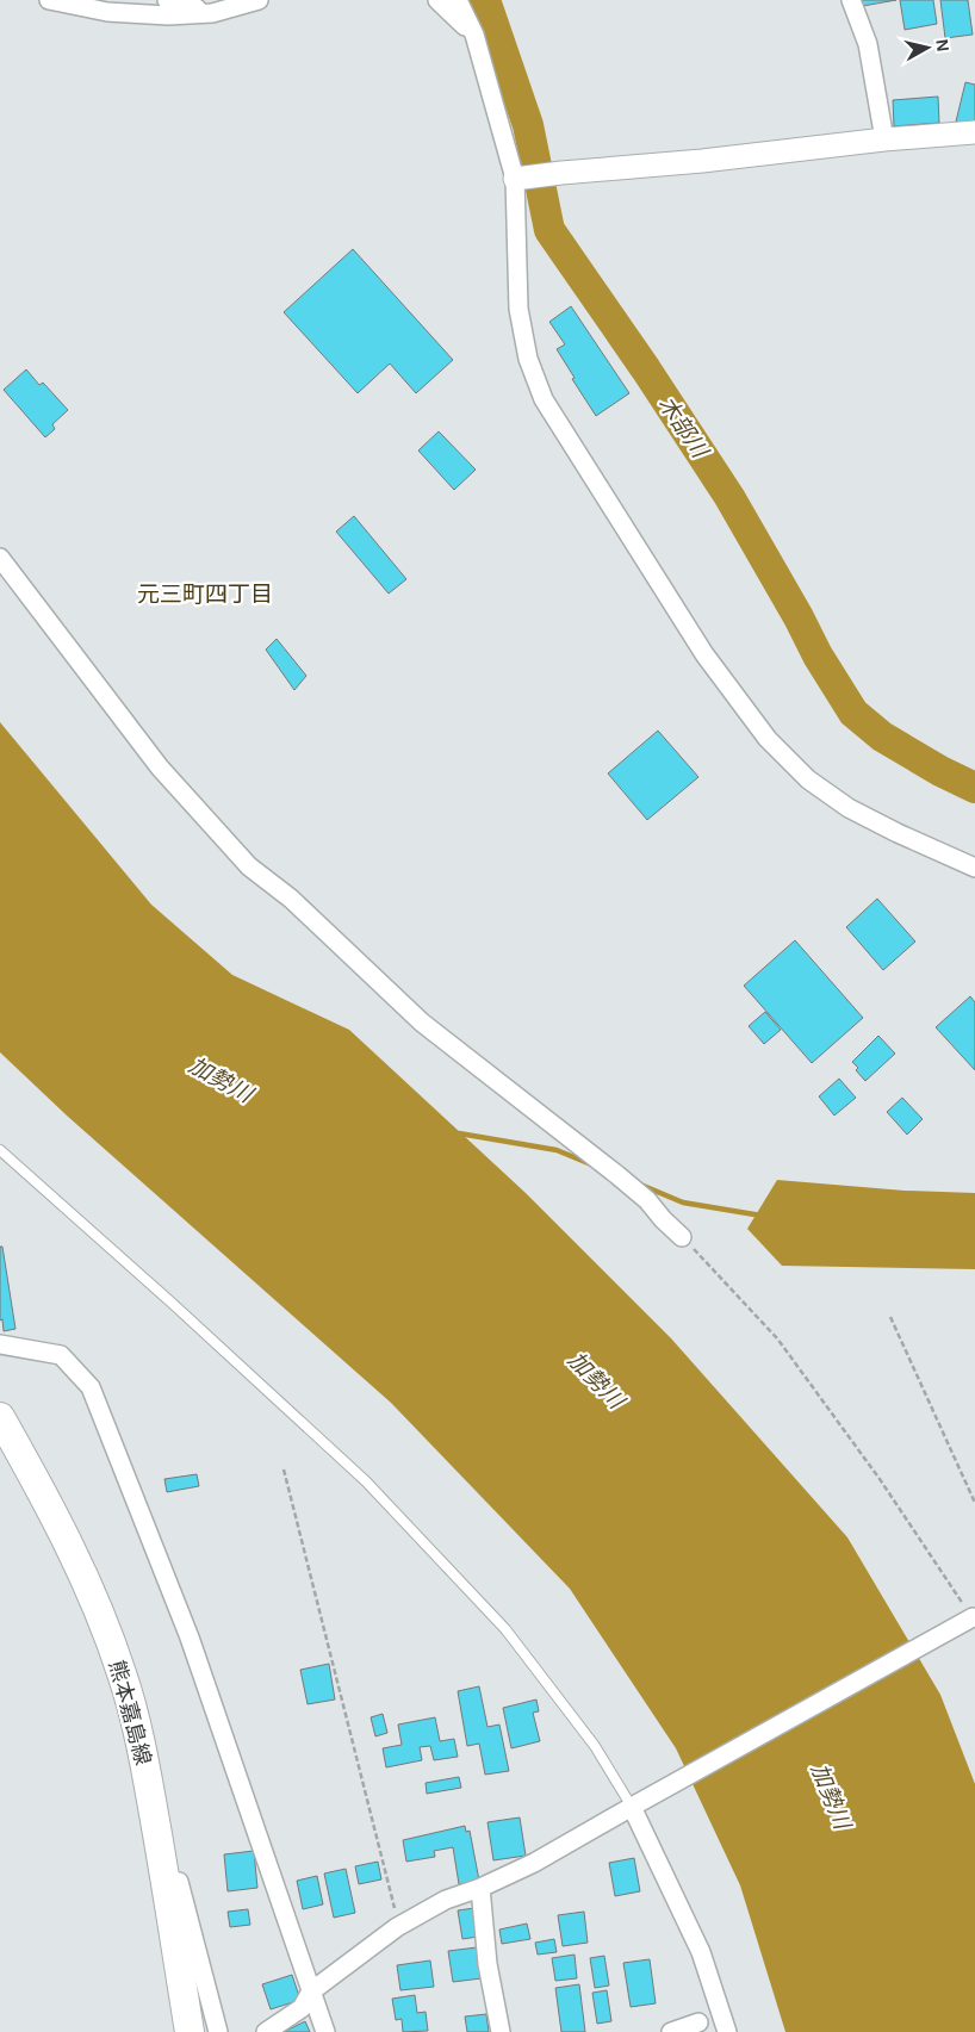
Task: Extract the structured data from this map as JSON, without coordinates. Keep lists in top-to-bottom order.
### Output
{
  "streets": {
    "main road": ["熊本嘉島線"]
  },
  "districts": ["元三町四丁目"],
  "water": ["木部川", "加勢川"],
  "north": "right"
}
